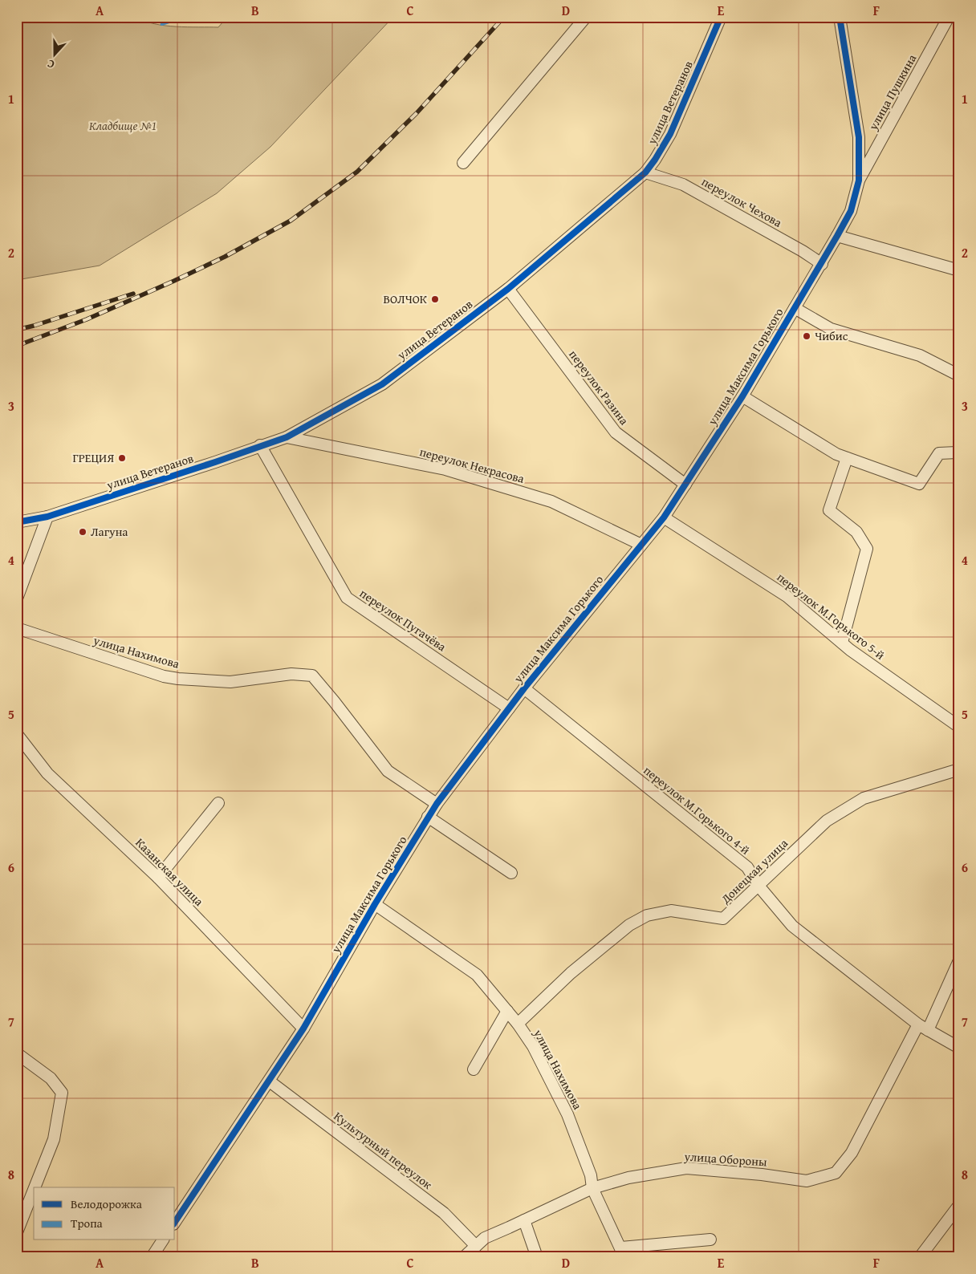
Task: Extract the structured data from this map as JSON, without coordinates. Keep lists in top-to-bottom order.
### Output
{
  "streets": {
    "street": [
      "улица Пушкина",
      "улица Ветеранов",
      "переулок Чехова",
      "улица Максима Горького",
      "переулок Разина",
      "переулок Некрасова",
      "переулок М.Горького 5-й",
      "переулок Пугачёва",
      "улица Нахимова",
      "переулок М.Горького 4-й",
      "Донецкая улица",
      "Казанская улица",
      "Культурный переулок",
      "улица Обороны"
    ]
  },
  "crossings": [
    ["улица Пушкина", "улица Максима Горького"],
    ["улица Ветеранов", "переулок Чехова"],
    ["улица Ветеранов", "переулок Разина"],
    ["улица Ветеранов", "переулок Некрасова"],
    ["улица Ветеранов", "переулок Пугачёва"],
    ["переулок Чехова", "улица Максима Горького"],
    ["улица Максима Горького", "переулок Разина"],
    ["улица Максима Горького", "переулок Некрасова"],
    ["улица Максима Горького", "переулок М.Горького 5-й"],
    ["улица Максима Горького", "переулок Пугачёва"],
    ["улица Максима Горького", "улица Нахимова"],
    ["улица Максима Горького", "переулок М.Горького 4-й"],
    ["улица Максима Горького", "Казанская улица"],
    ["улица Максима Горького", "Культурный переулок"],
    ["улица Нахимова", "Донецкая улица"],
    ["улица Нахимова", "улица Обороны"],
    ["переулок М.Горького 4-й", "Донецкая улица"],
    ["переулок М.Горького 4-й", "улица Обороны"],
    ["Культурный переулок", "улица Обороны"]
  ],
  "parks": ["Кладбище №1"],
  "places": [
    "ВОЛЧОК",
    "Чибис",
    "ГРЕЦИЯ",
    "Лагуна"
  ],
  "legend": ["Велодорожка", "Тропа"],
  "north": "bottom",
  "grid": {
    "columns": [
      "A",
      "B",
      "C",
      "D",
      "E",
      "F"
    ],
    "rows": [
      "1",
      "2",
      "3",
      "4",
      "5",
      "6",
      "7",
      "8"
    ]
  }
}
